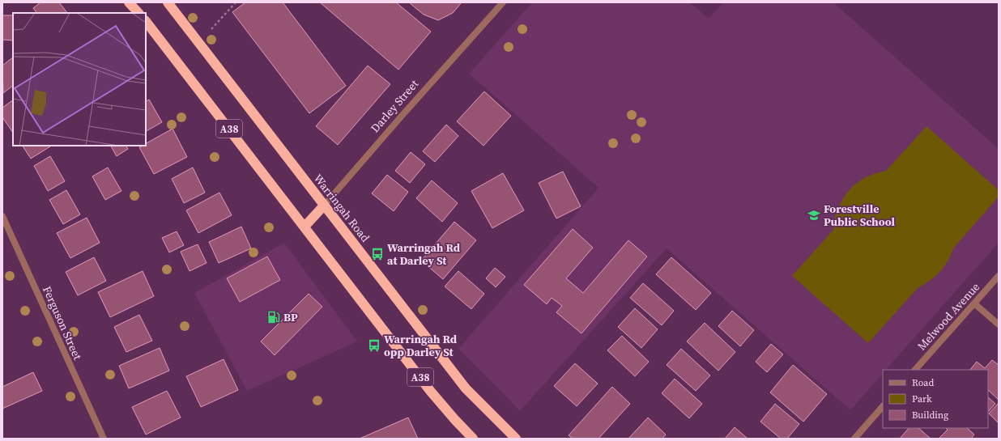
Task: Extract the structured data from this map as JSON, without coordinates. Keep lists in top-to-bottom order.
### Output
{
  "streets": {
    "highway": ["Darley Street", "A38", "Warringah Road"],
    "street": ["Melwood Avenue", "Ferguson Street"]
  },
  "crossings": [
    ["Darley Street", "A38"],
    ["Darley Street", "Warringah Road"]
  ],
  "places": {
    "school or university": ["Forestville Public School"],
    "bus stop": ["Warringah Rd at Darley St", "Warringah Rd opp Darley St"],
    "fuel station": ["BP"]
  },
  "legend": ["Road", "Park", "Building"]
}
